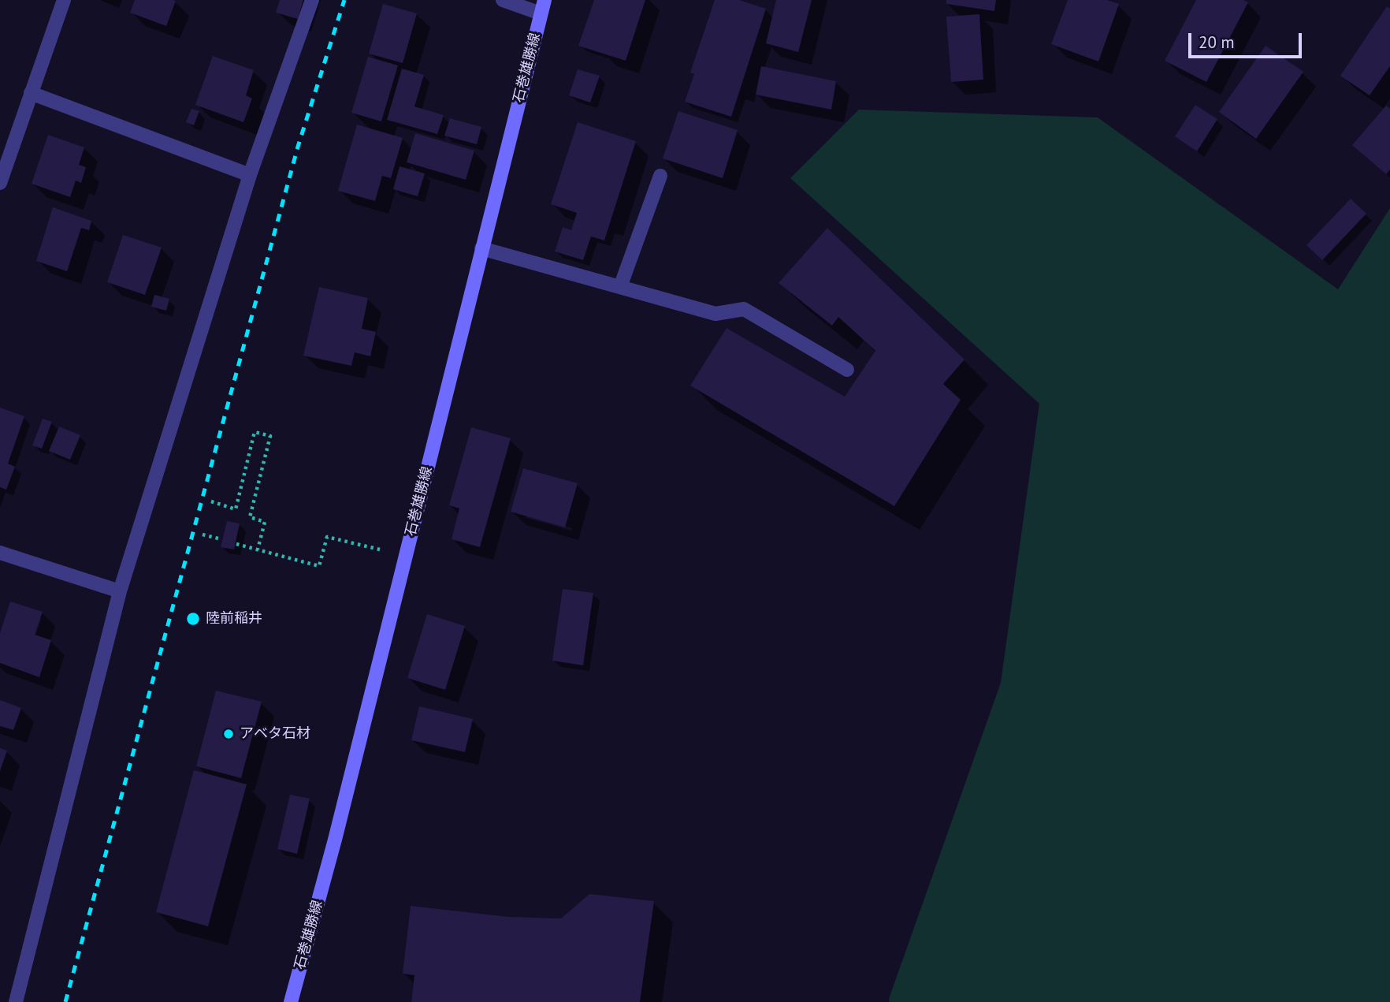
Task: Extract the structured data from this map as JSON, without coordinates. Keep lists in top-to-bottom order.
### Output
{
  "streets": {
    "main road": ["石巻雄勝線"]
  },
  "places": ["陸前稲井", "アベタ石材"],
  "scale_bar": "20 m"
}
